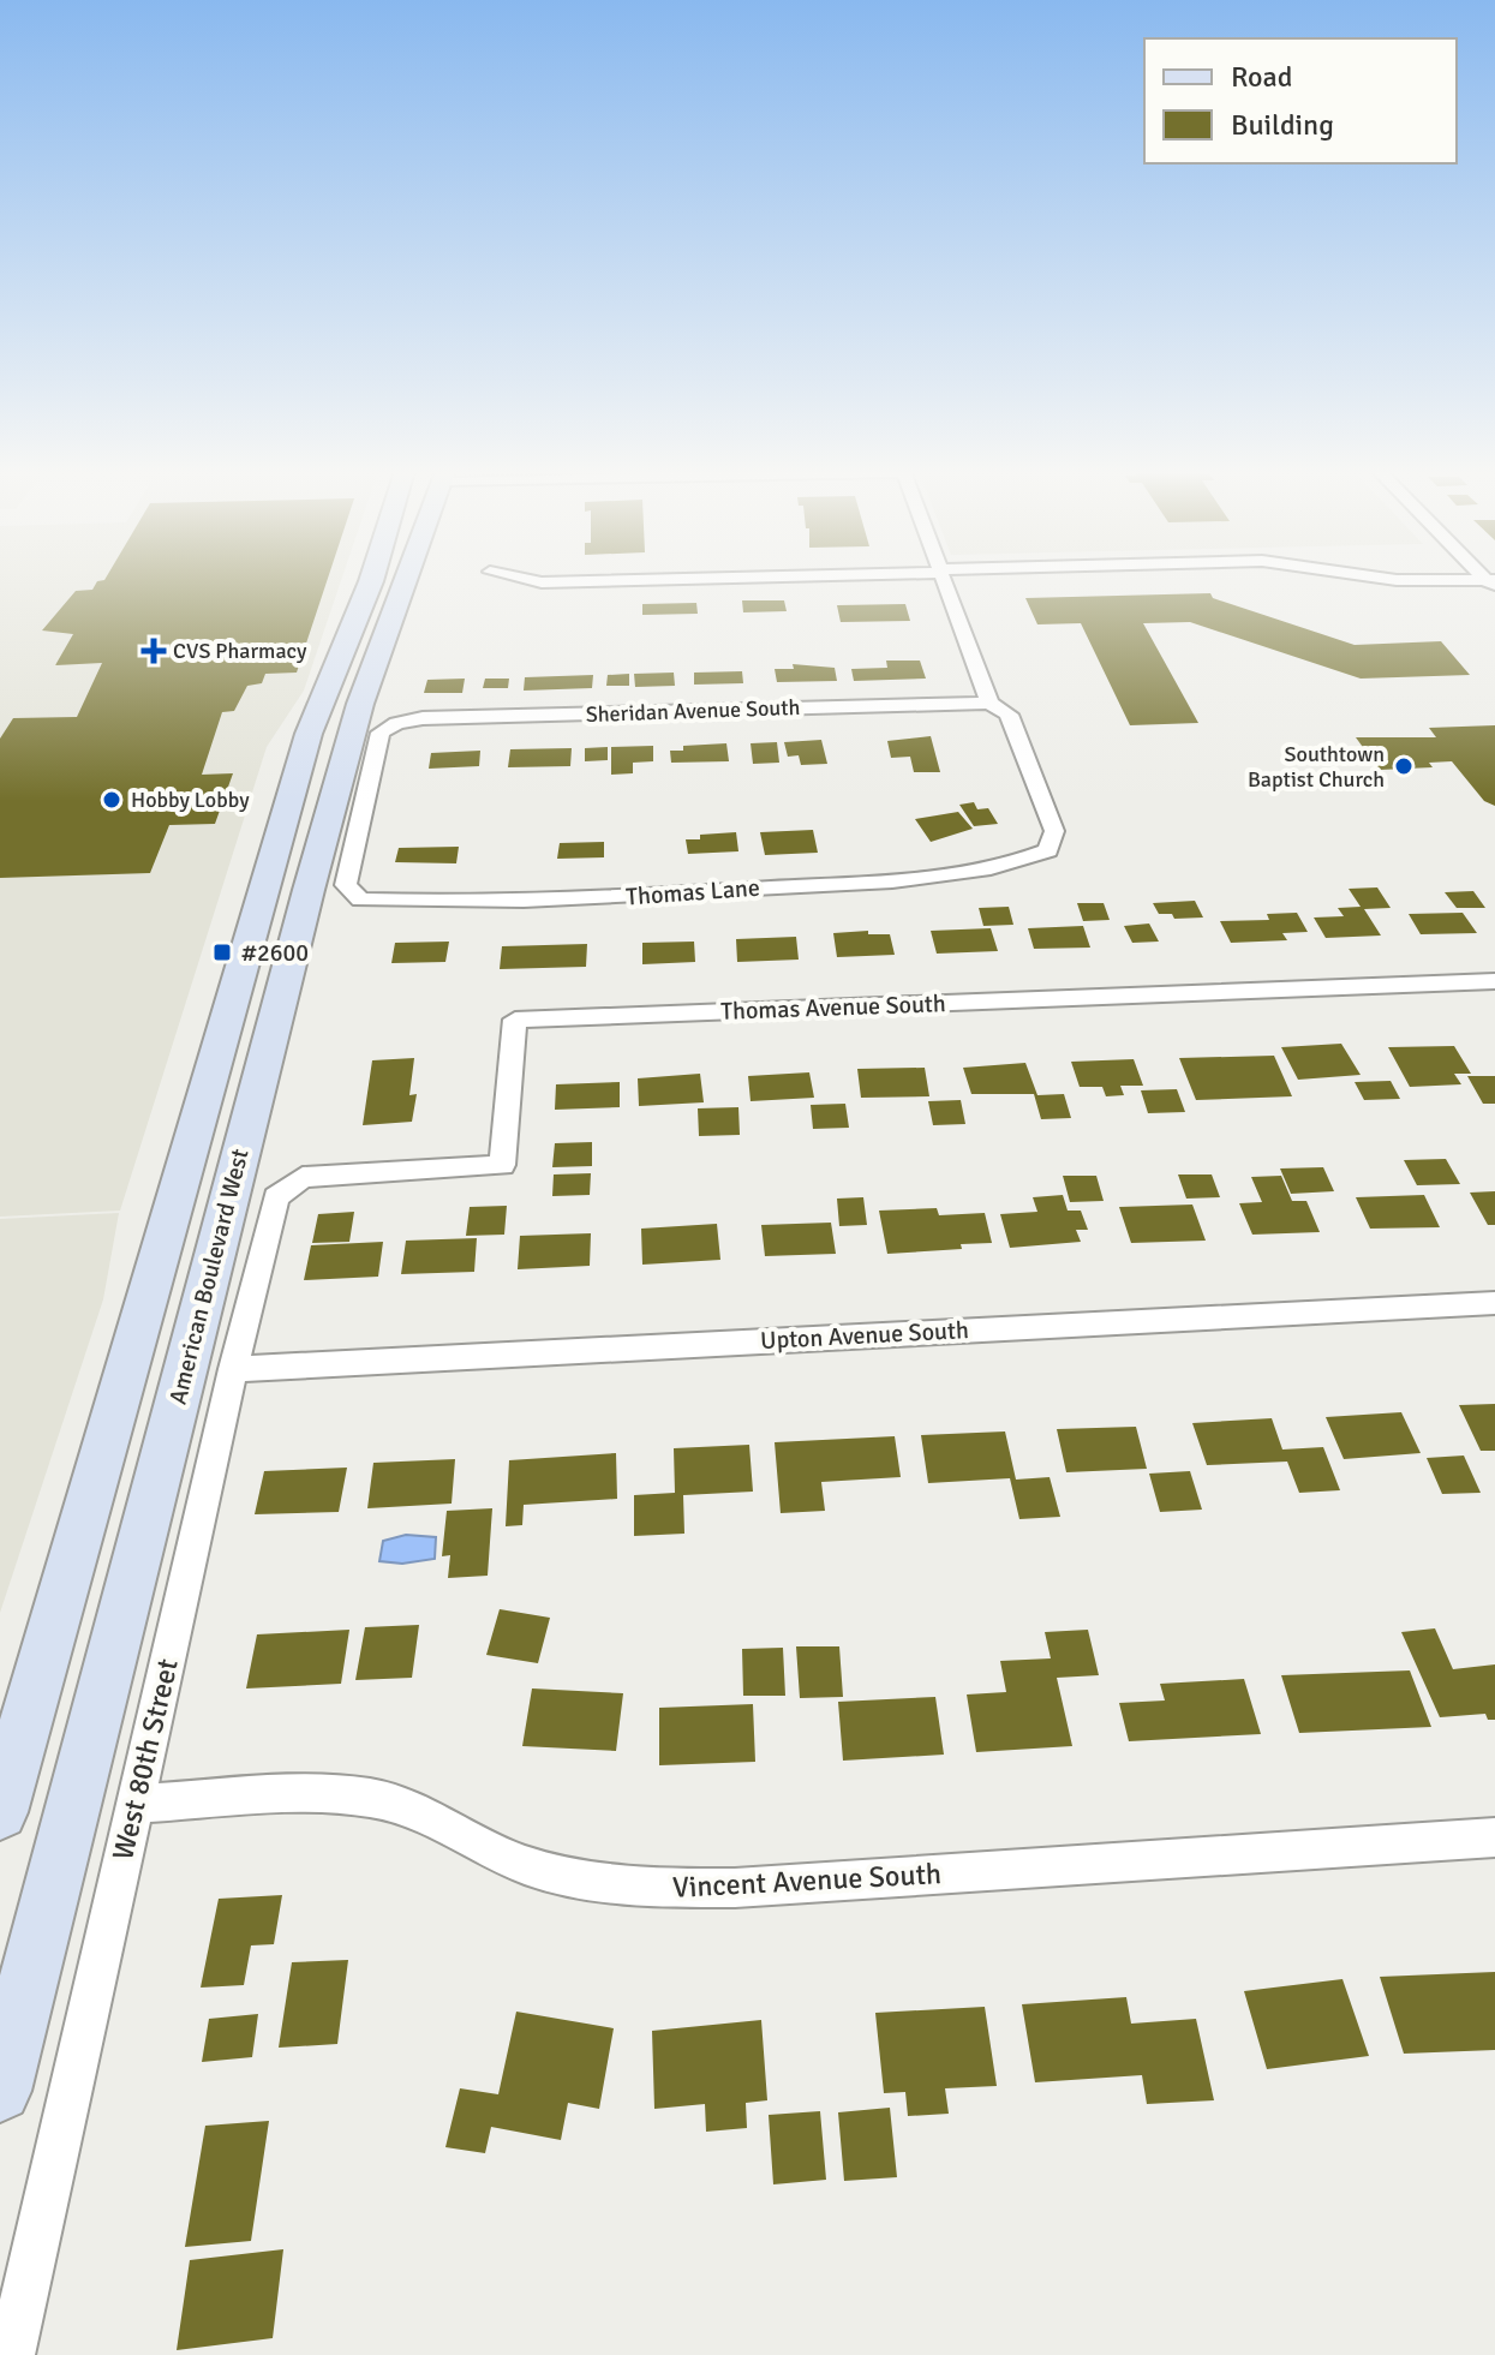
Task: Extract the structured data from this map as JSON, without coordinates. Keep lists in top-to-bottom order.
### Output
{
  "streets": {
    "main road": ["American Boulevard West"],
    "street": [
      "Sheridan Avenue South",
      "Thomas Lane",
      "Thomas Avenue South",
      "Upton Avenue South",
      "West 80th Street",
      "Vincent Avenue South"
    ]
  },
  "crossings": [
    ["Sheridan Avenue South", "Thomas Lane"],
    ["Thomas Avenue South", "West 80th Street"],
    ["Upton Avenue South", "West 80th Street"],
    ["West 80th Street", "Vincent Avenue South"]
  ],
  "places": {
    "health": ["CVS Pharmacy"],
    "other": ["Southtown Baptist Church", "Hobby Lobby"],
    "transit": ["#2600"]
  },
  "legend": ["Road", "Building"]
}
